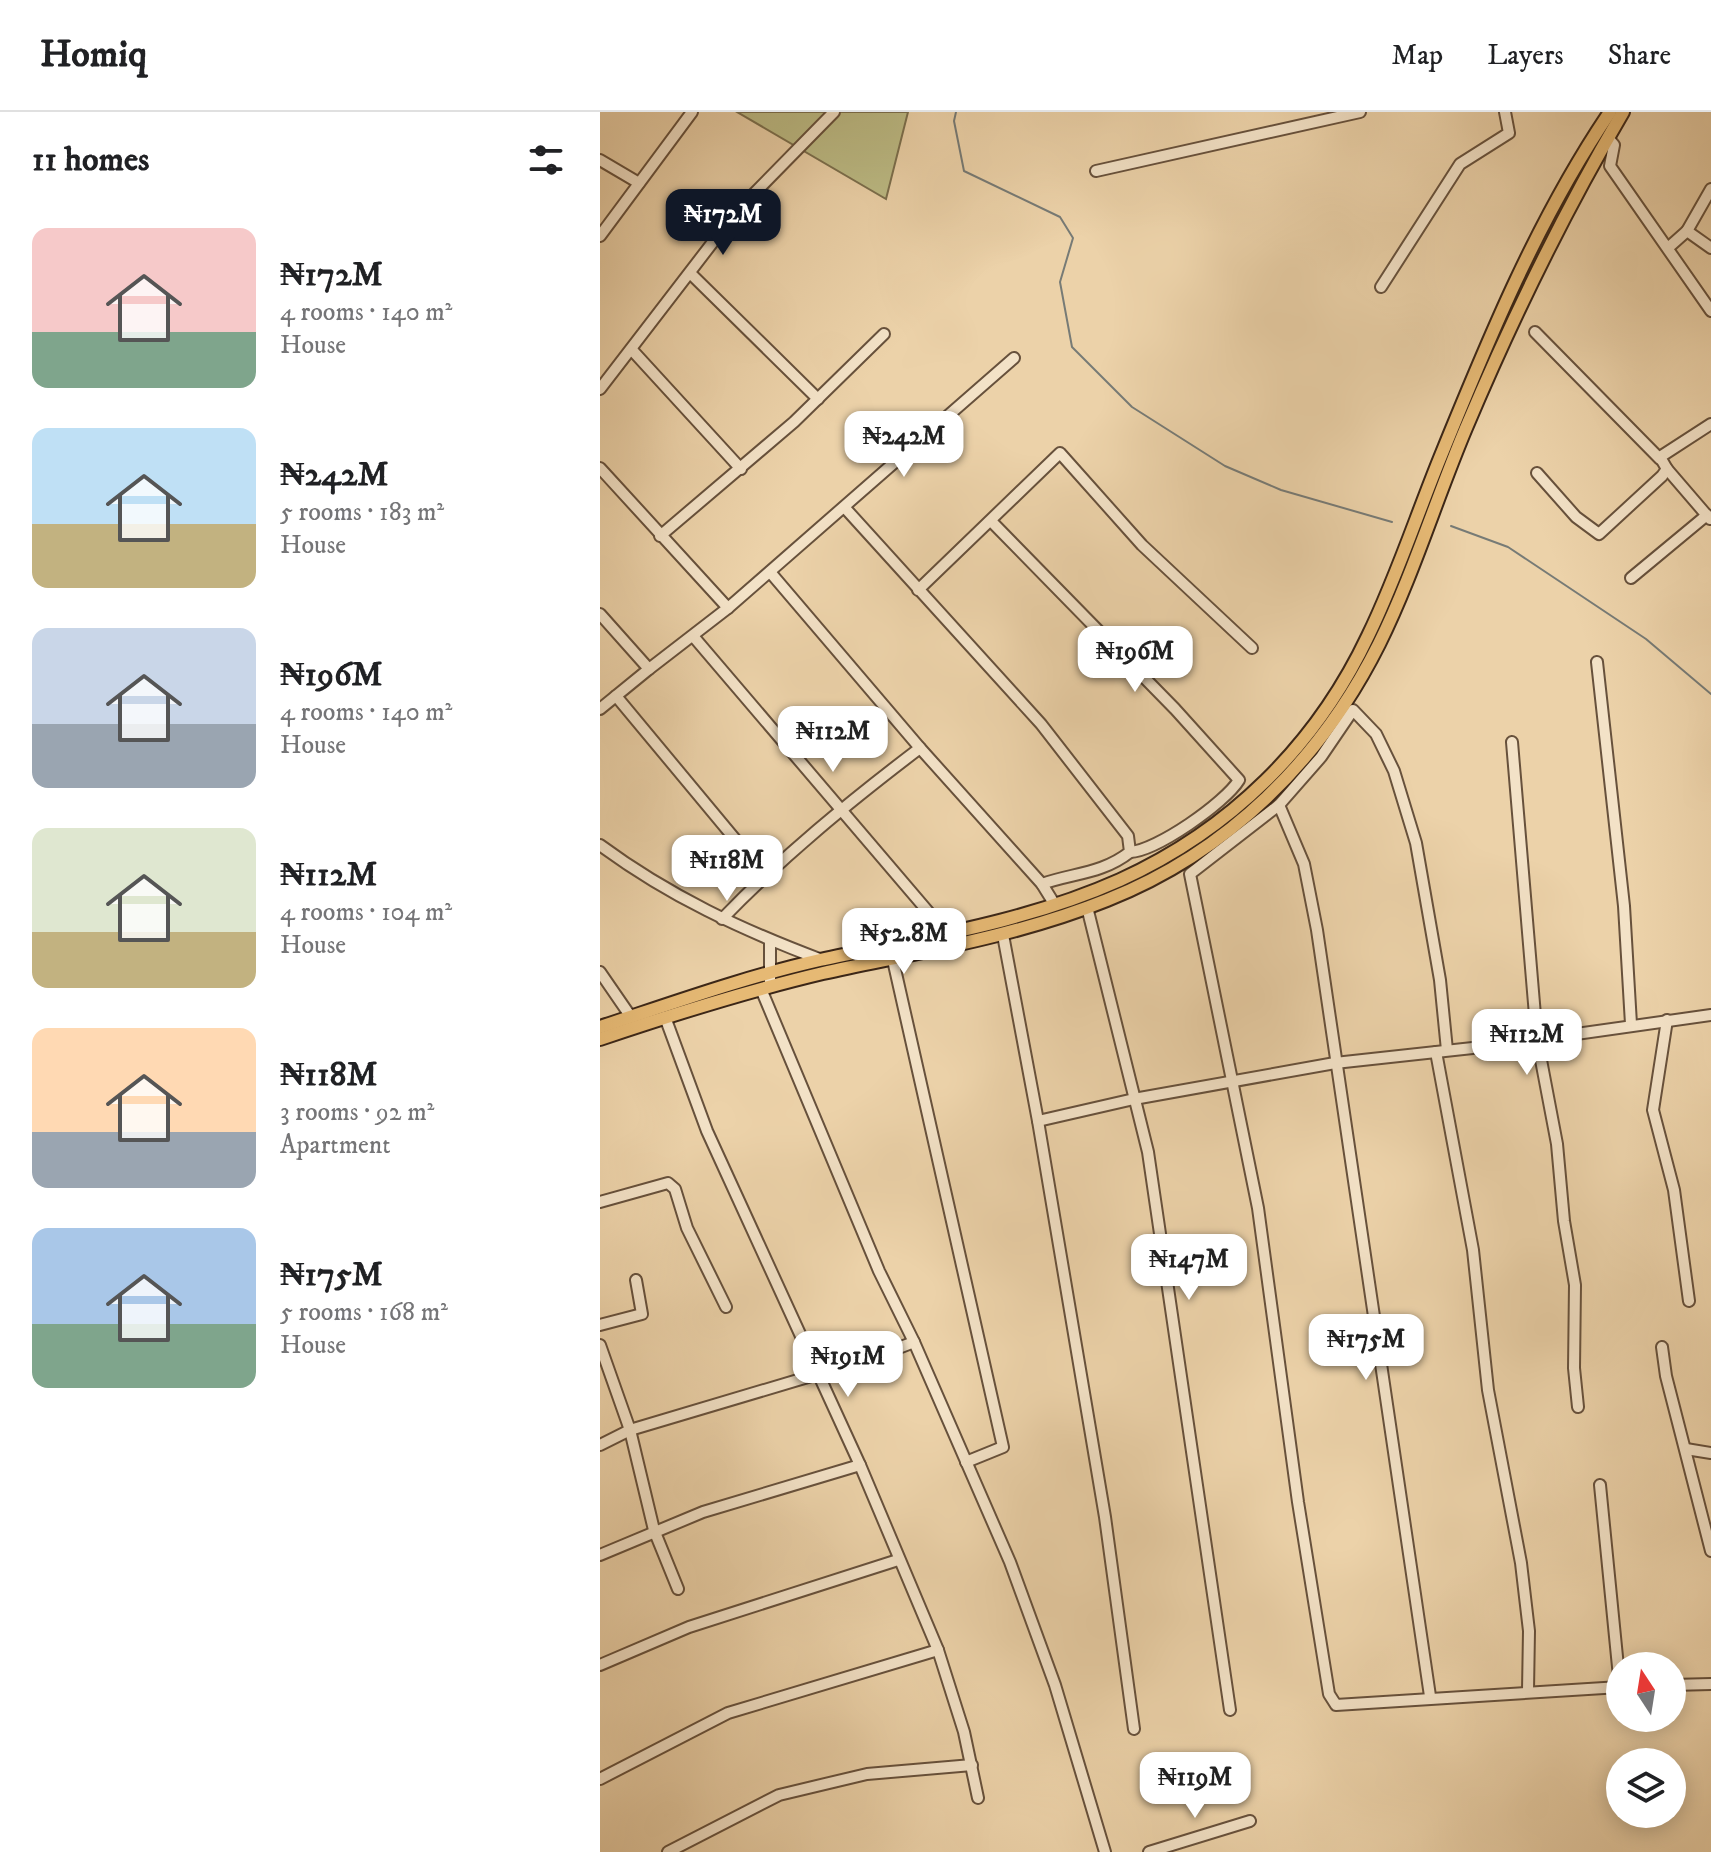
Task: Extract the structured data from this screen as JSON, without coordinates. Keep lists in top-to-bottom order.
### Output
{
  "north": "top",
  "page": {
    "header": "Homiq",
    "nav": ["Map", "Layers", "Share"],
    "heading": "11 homes",
    "price": [
      "₦172M",
      "₦242M",
      "₦196M",
      "₦112M",
      "₦118M",
      "₦52.8M",
      "₦112M",
      "₦147M",
      "₦175M",
      "₦191M",
      "₦119M"
    ],
    "list": [
      {
        "name": "₦172M",
        "note": "4 rooms · 140 m² · House"
      },
      {
        "name": "₦242M",
        "note": "5 rooms · 183 m² · House"
      },
      {
        "name": "₦196M",
        "note": "4 rooms · 140 m² · House"
      },
      {
        "name": "₦112M",
        "note": "4 rooms · 104 m² · House"
      },
      {
        "name": "₦118M",
        "note": "3 rooms · 92 m² · Apartment"
      },
      {
        "name": "₦175M",
        "note": "5 rooms · 168 m² · House"
      }
    ]
  }
}
